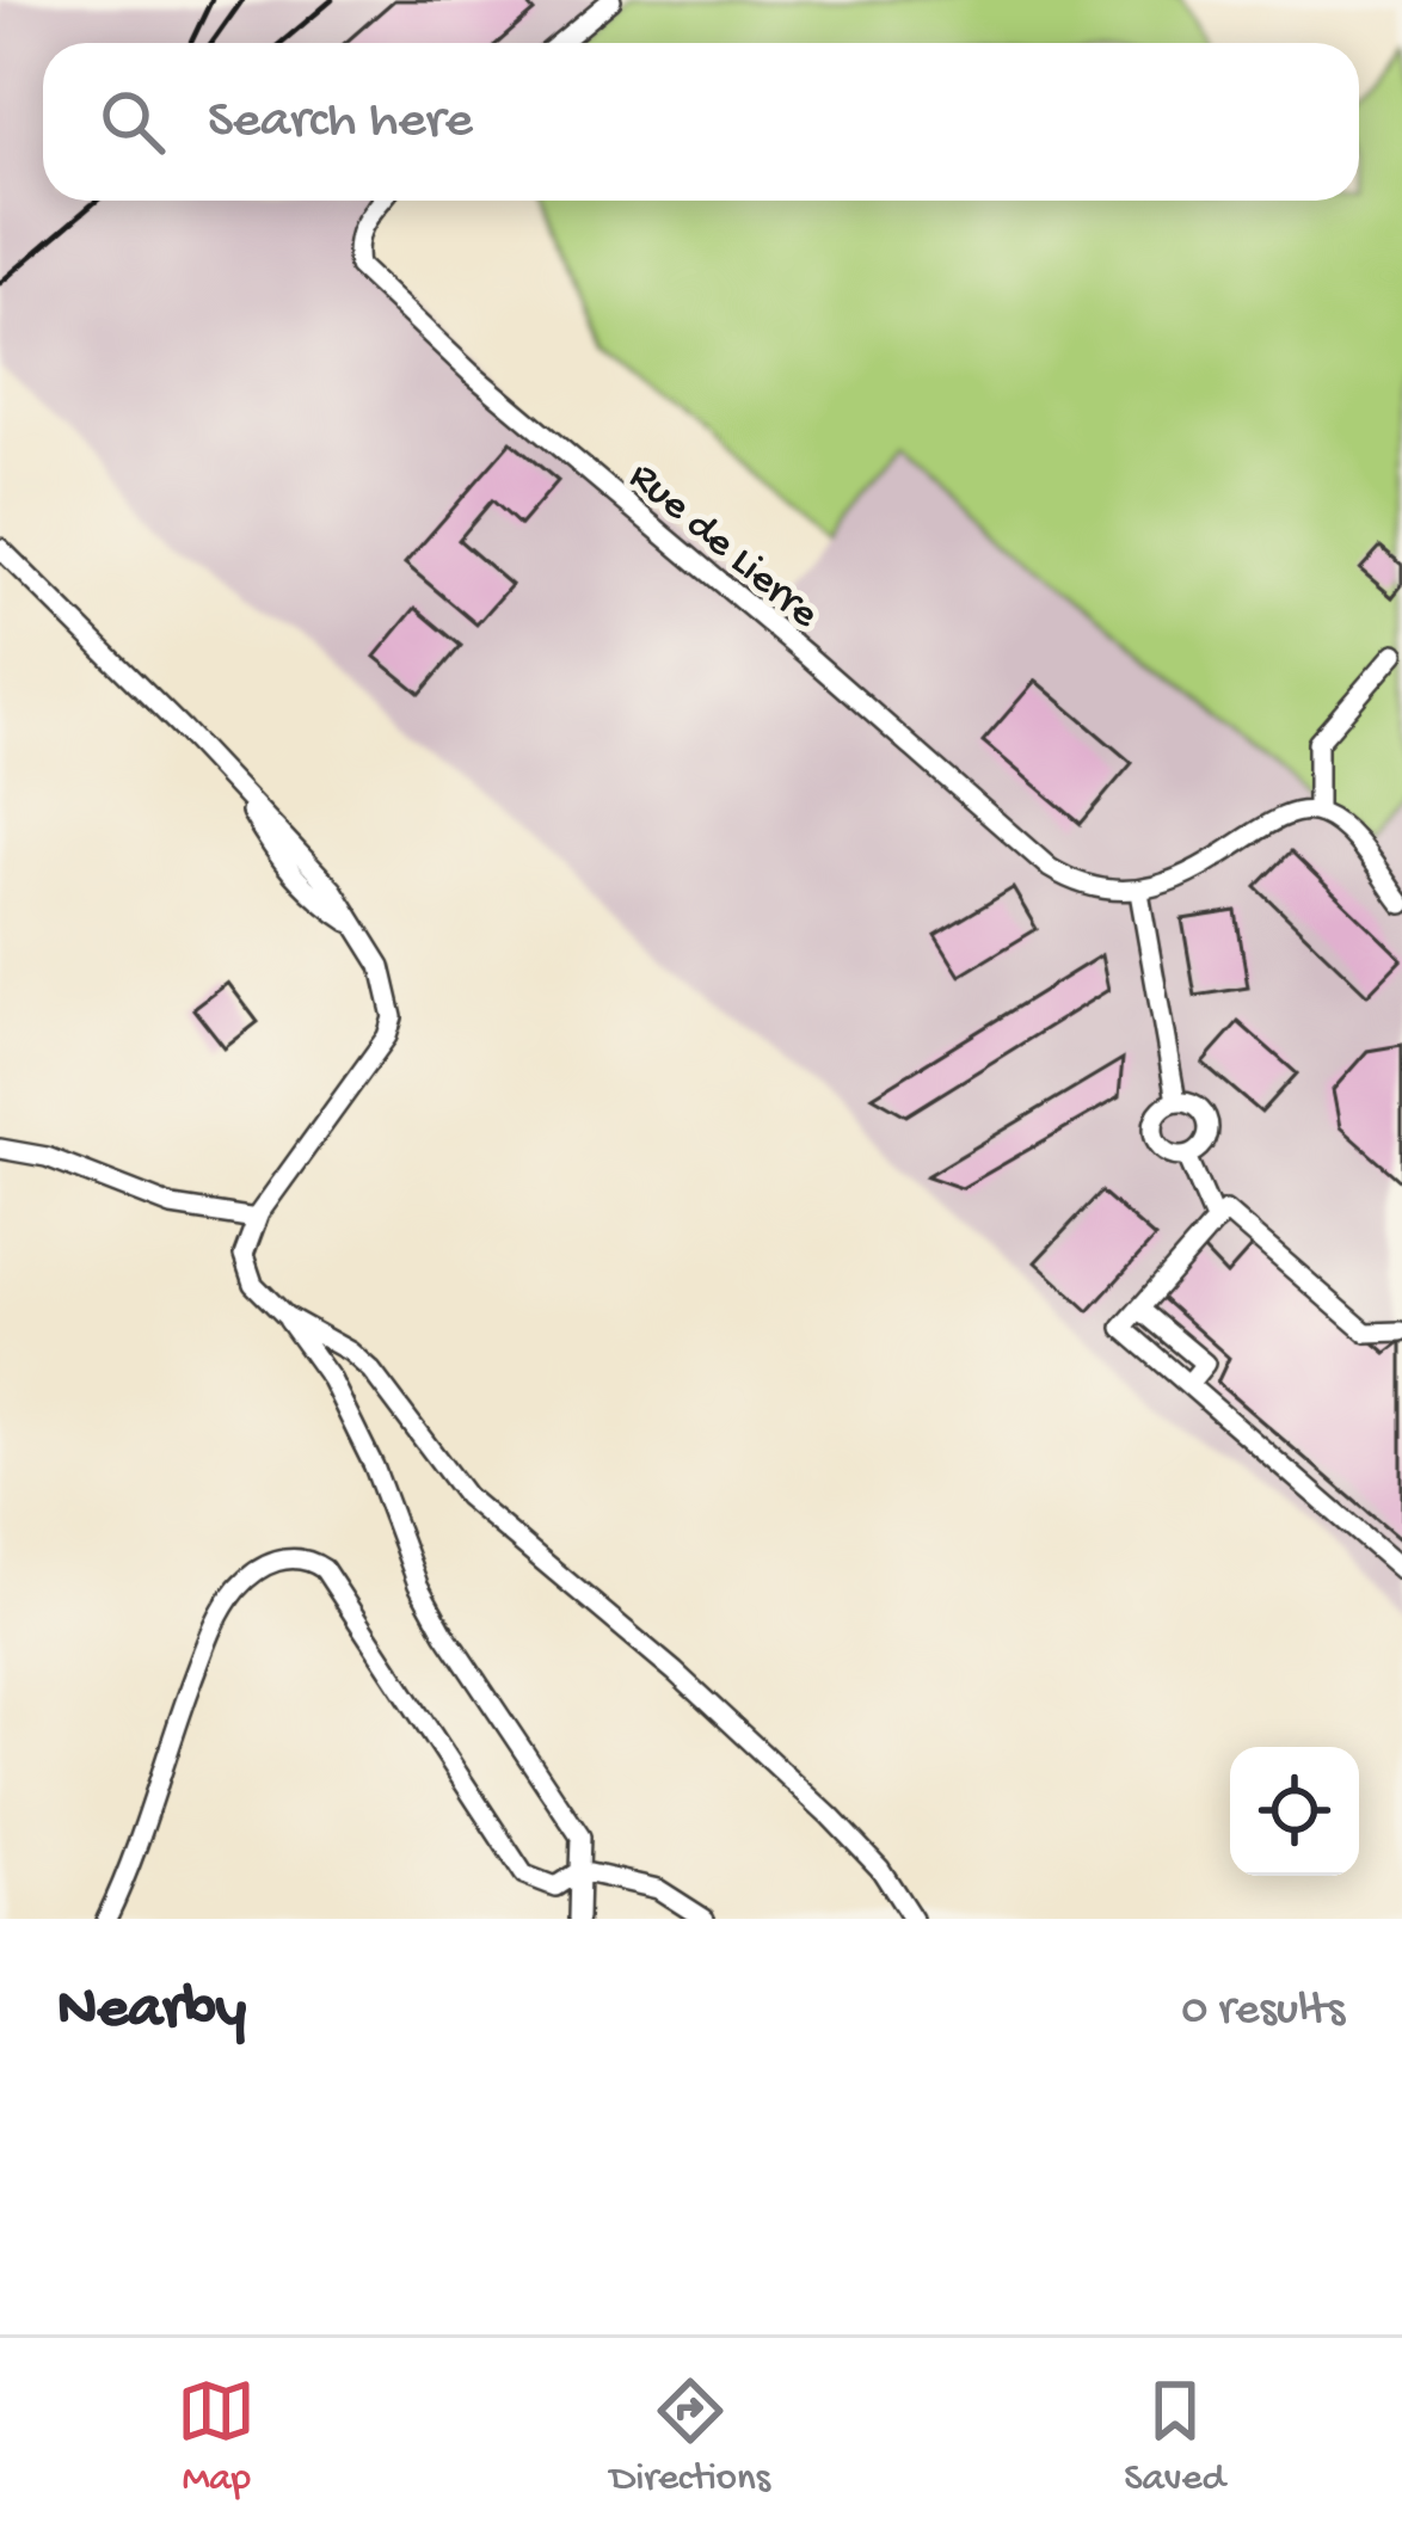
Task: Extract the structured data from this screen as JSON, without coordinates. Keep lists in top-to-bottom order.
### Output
{
  "streets": {
    "street": ["Rue de Lierre"]
  },
  "page": {
    "search": "Search here",
    "heading": ["Nearby", "0 results"],
    "nav": ["Map", "Directions", "Saved"]
  }
}
